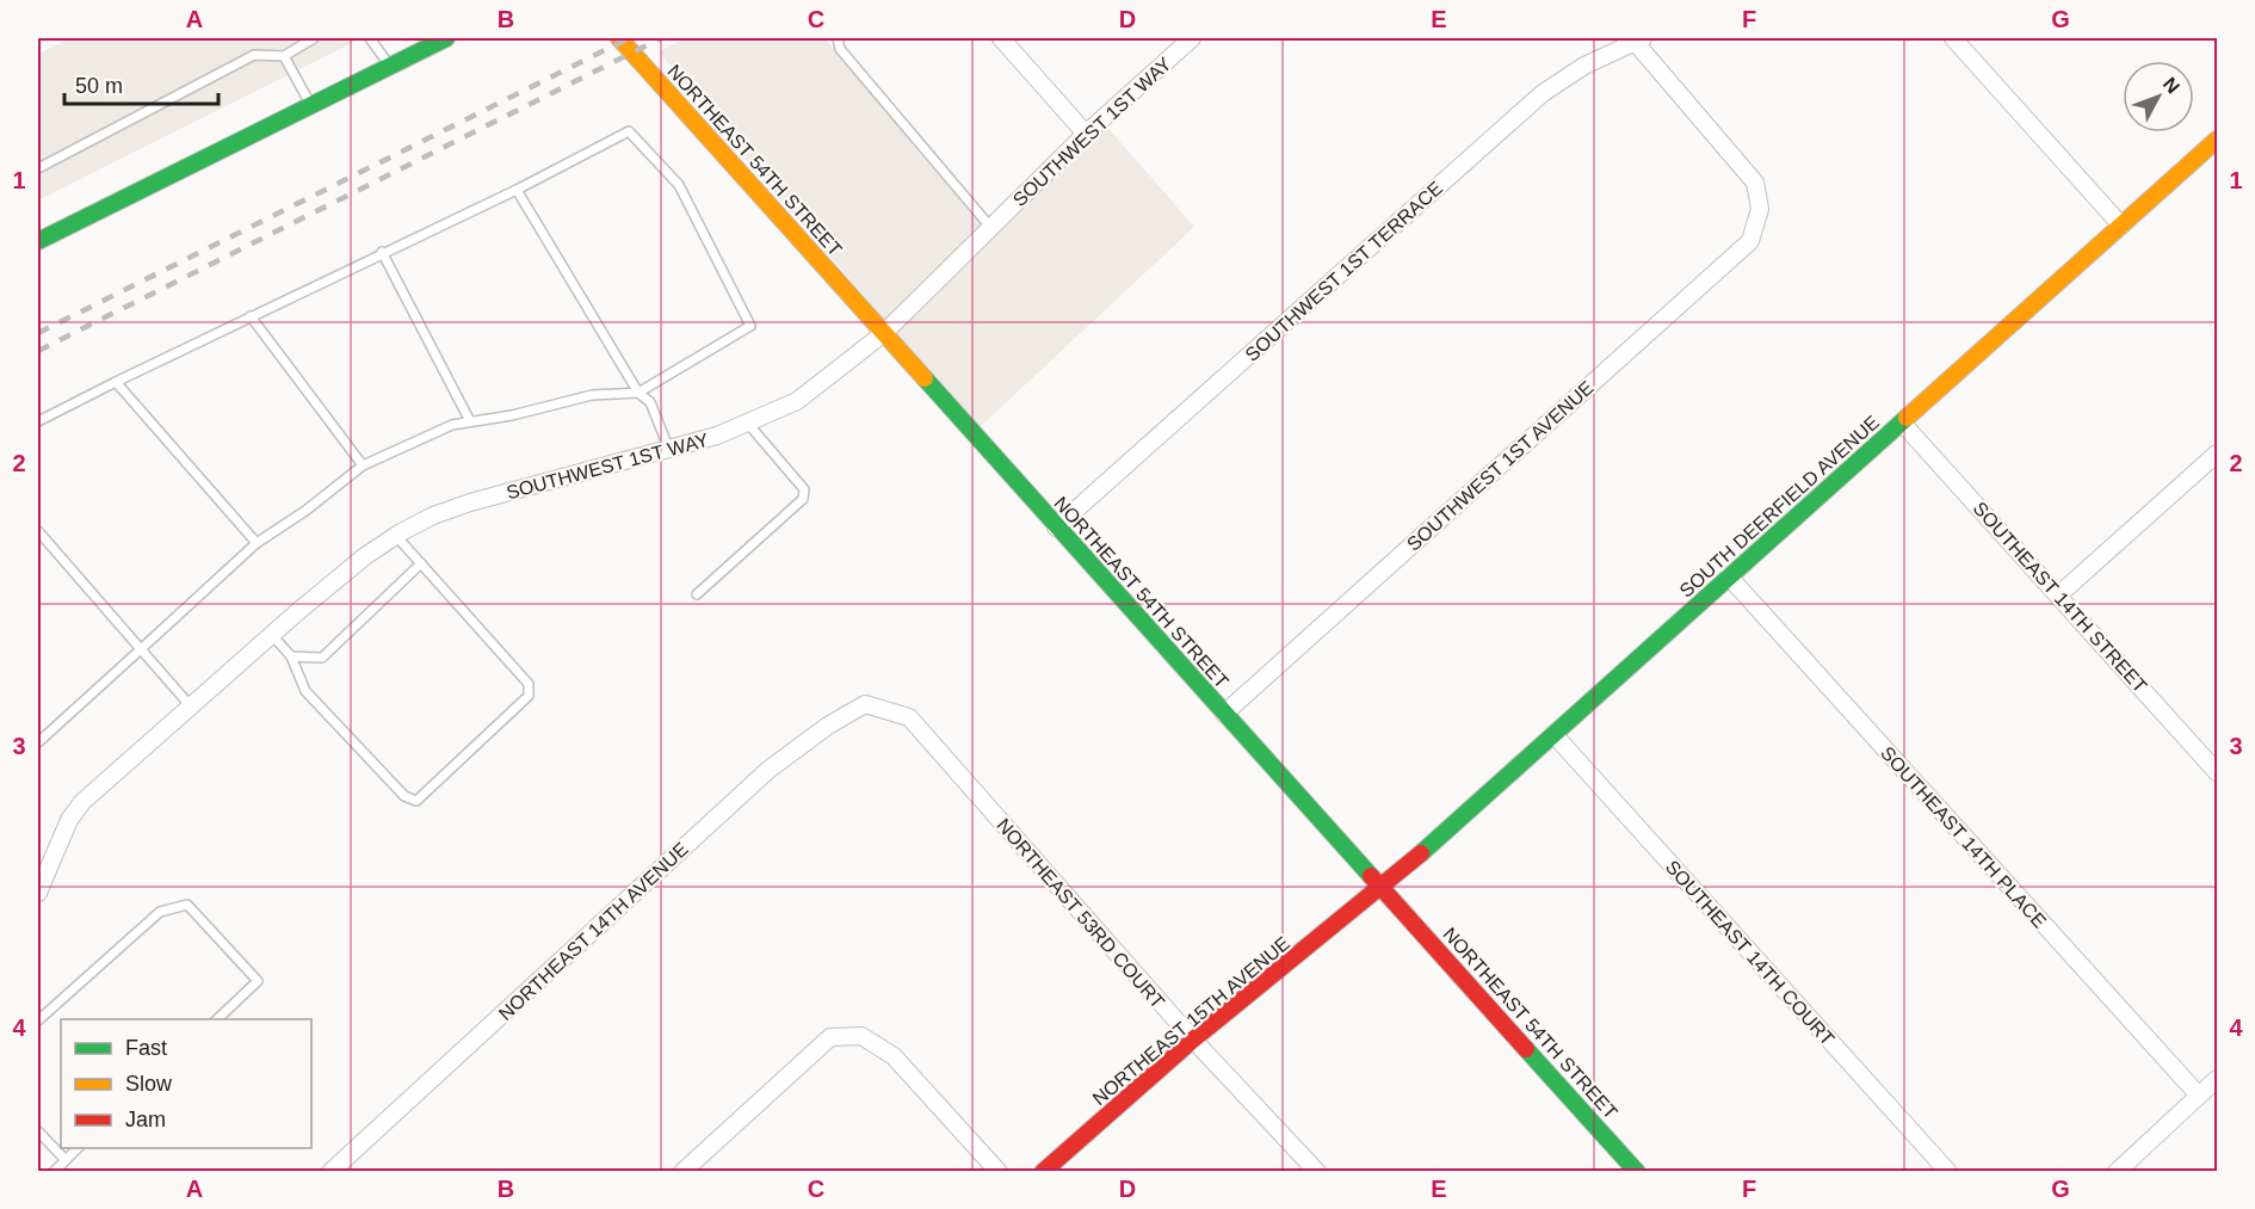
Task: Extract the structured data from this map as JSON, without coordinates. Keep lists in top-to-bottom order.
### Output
{
  "streets": {
    "street": [
      "SOUTHWEST 1ST WAY",
      "NORTHEAST 54TH STREET",
      "SOUTHWEST 1ST TERRACE",
      "SOUTHWEST 1ST AVENUE",
      "SOUTH DEERFIELD AVENUE",
      "SOUTHEAST 14TH STREET",
      "SOUTHEAST 14TH PLACE",
      "NORTHEAST 53RD COURT",
      "NORTHEAST 14TH AVENUE",
      "SOUTHEAST 14TH COURT",
      "NORTHEAST 15TH AVENUE"
    ]
  },
  "crossings": [
    ["SOUTHWEST 1ST WAY", "NORTHEAST 54TH STREET"],
    ["NORTHEAST 54TH STREET", "SOUTHWEST 1ST TERRACE"],
    ["NORTHEAST 54TH STREET", "SOUTHWEST 1ST AVENUE"],
    ["NORTHEAST 54TH STREET", "SOUTH DEERFIELD AVENUE"],
    ["SOUTHWEST 1ST TERRACE", "SOUTHWEST 1ST AVENUE"],
    ["SOUTH DEERFIELD AVENUE", "SOUTHEAST 14TH STREET"],
    ["SOUTH DEERFIELD AVENUE", "SOUTHEAST 14TH PLACE"],
    ["SOUTH DEERFIELD AVENUE", "SOUTHEAST 14TH COURT"],
    ["SOUTH DEERFIELD AVENUE", "NORTHEAST 15TH AVENUE"],
    ["NORTHEAST 53RD COURT", "NORTHEAST 14TH AVENUE"],
    ["NORTHEAST 53RD COURT", "NORTHEAST 15TH AVENUE"]
  ],
  "legend": ["Fast", "Slow", "Jam"],
  "scale_bar": "50 m",
  "north": "top right",
  "grid": {
    "columns": [
      "A",
      "B",
      "C",
      "D",
      "E",
      "F",
      "G"
    ],
    "rows": [
      "1",
      "2",
      "3",
      "4"
    ]
  }
}
